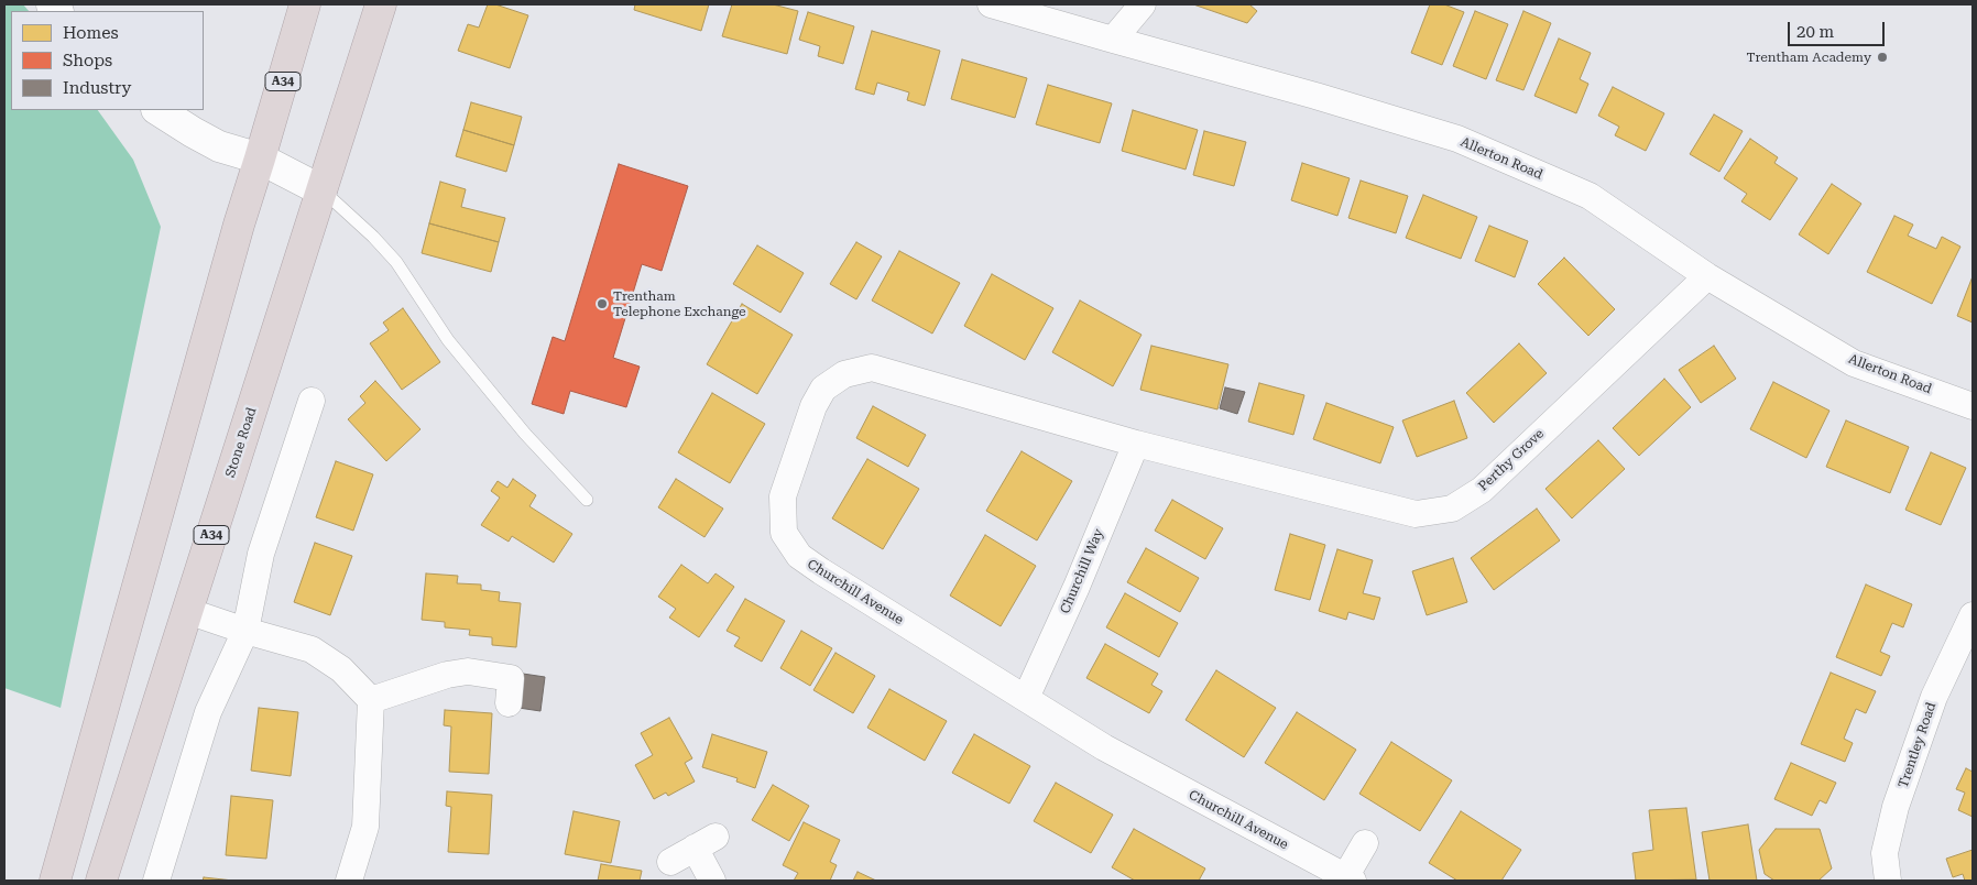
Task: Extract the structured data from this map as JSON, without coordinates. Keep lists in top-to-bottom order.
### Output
{
  "streets": {
    "highway": ["A34", "Stone Road"],
    "street": [
      "Allerton Road",
      "Perthy Grove",
      "Churchill Way",
      "Churchill Avenue",
      "Trentley Road"
    ]
  },
  "crossings": [
    ["Allerton Road", "Perthy Grove"],
    ["Perthy Grove", "Churchill Way"],
    ["Perthy Grove", "Churchill Avenue"],
    ["Churchill Way", "Churchill Avenue"]
  ],
  "places": ["Trentham Academy", "Trentham Telephone Exchange"],
  "legend": ["Homes", "Shops", "Industry"],
  "scale_bar": "20 m"
}
